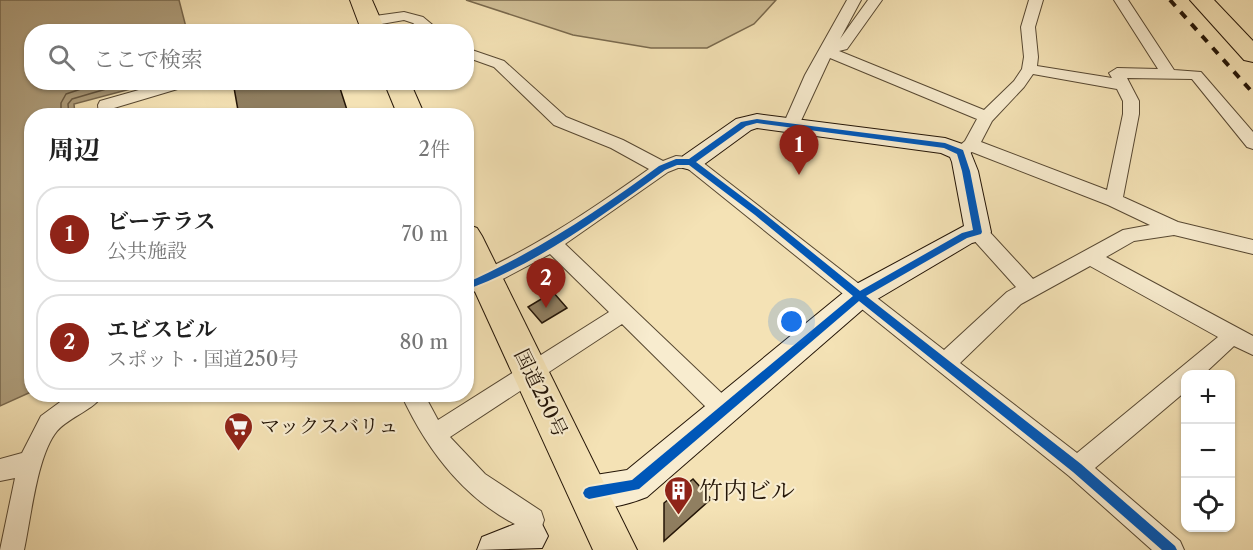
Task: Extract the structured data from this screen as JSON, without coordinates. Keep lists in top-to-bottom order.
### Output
{
  "streets": {
    "highway": ["国道250号"]
  },
  "places": {
    "supermarket": ["マックスバリュ"],
    "building": ["竹内ビル"]
  },
  "page": {
    "search": "ここで検索",
    "heading": ["周辺", "2件"],
    "pins": ["1", "2"],
    "list": [
      {
        "mark": "1",
        "name": "ビーテラス",
        "note": "公共施設",
        "value": "70 m"
      },
      {
        "mark": "2",
        "name": "エビスビル",
        "note": "スポット · 国道250号",
        "value": "80 m"
      }
    ],
    "map_buttons": ["+", "−"]
  }
}
